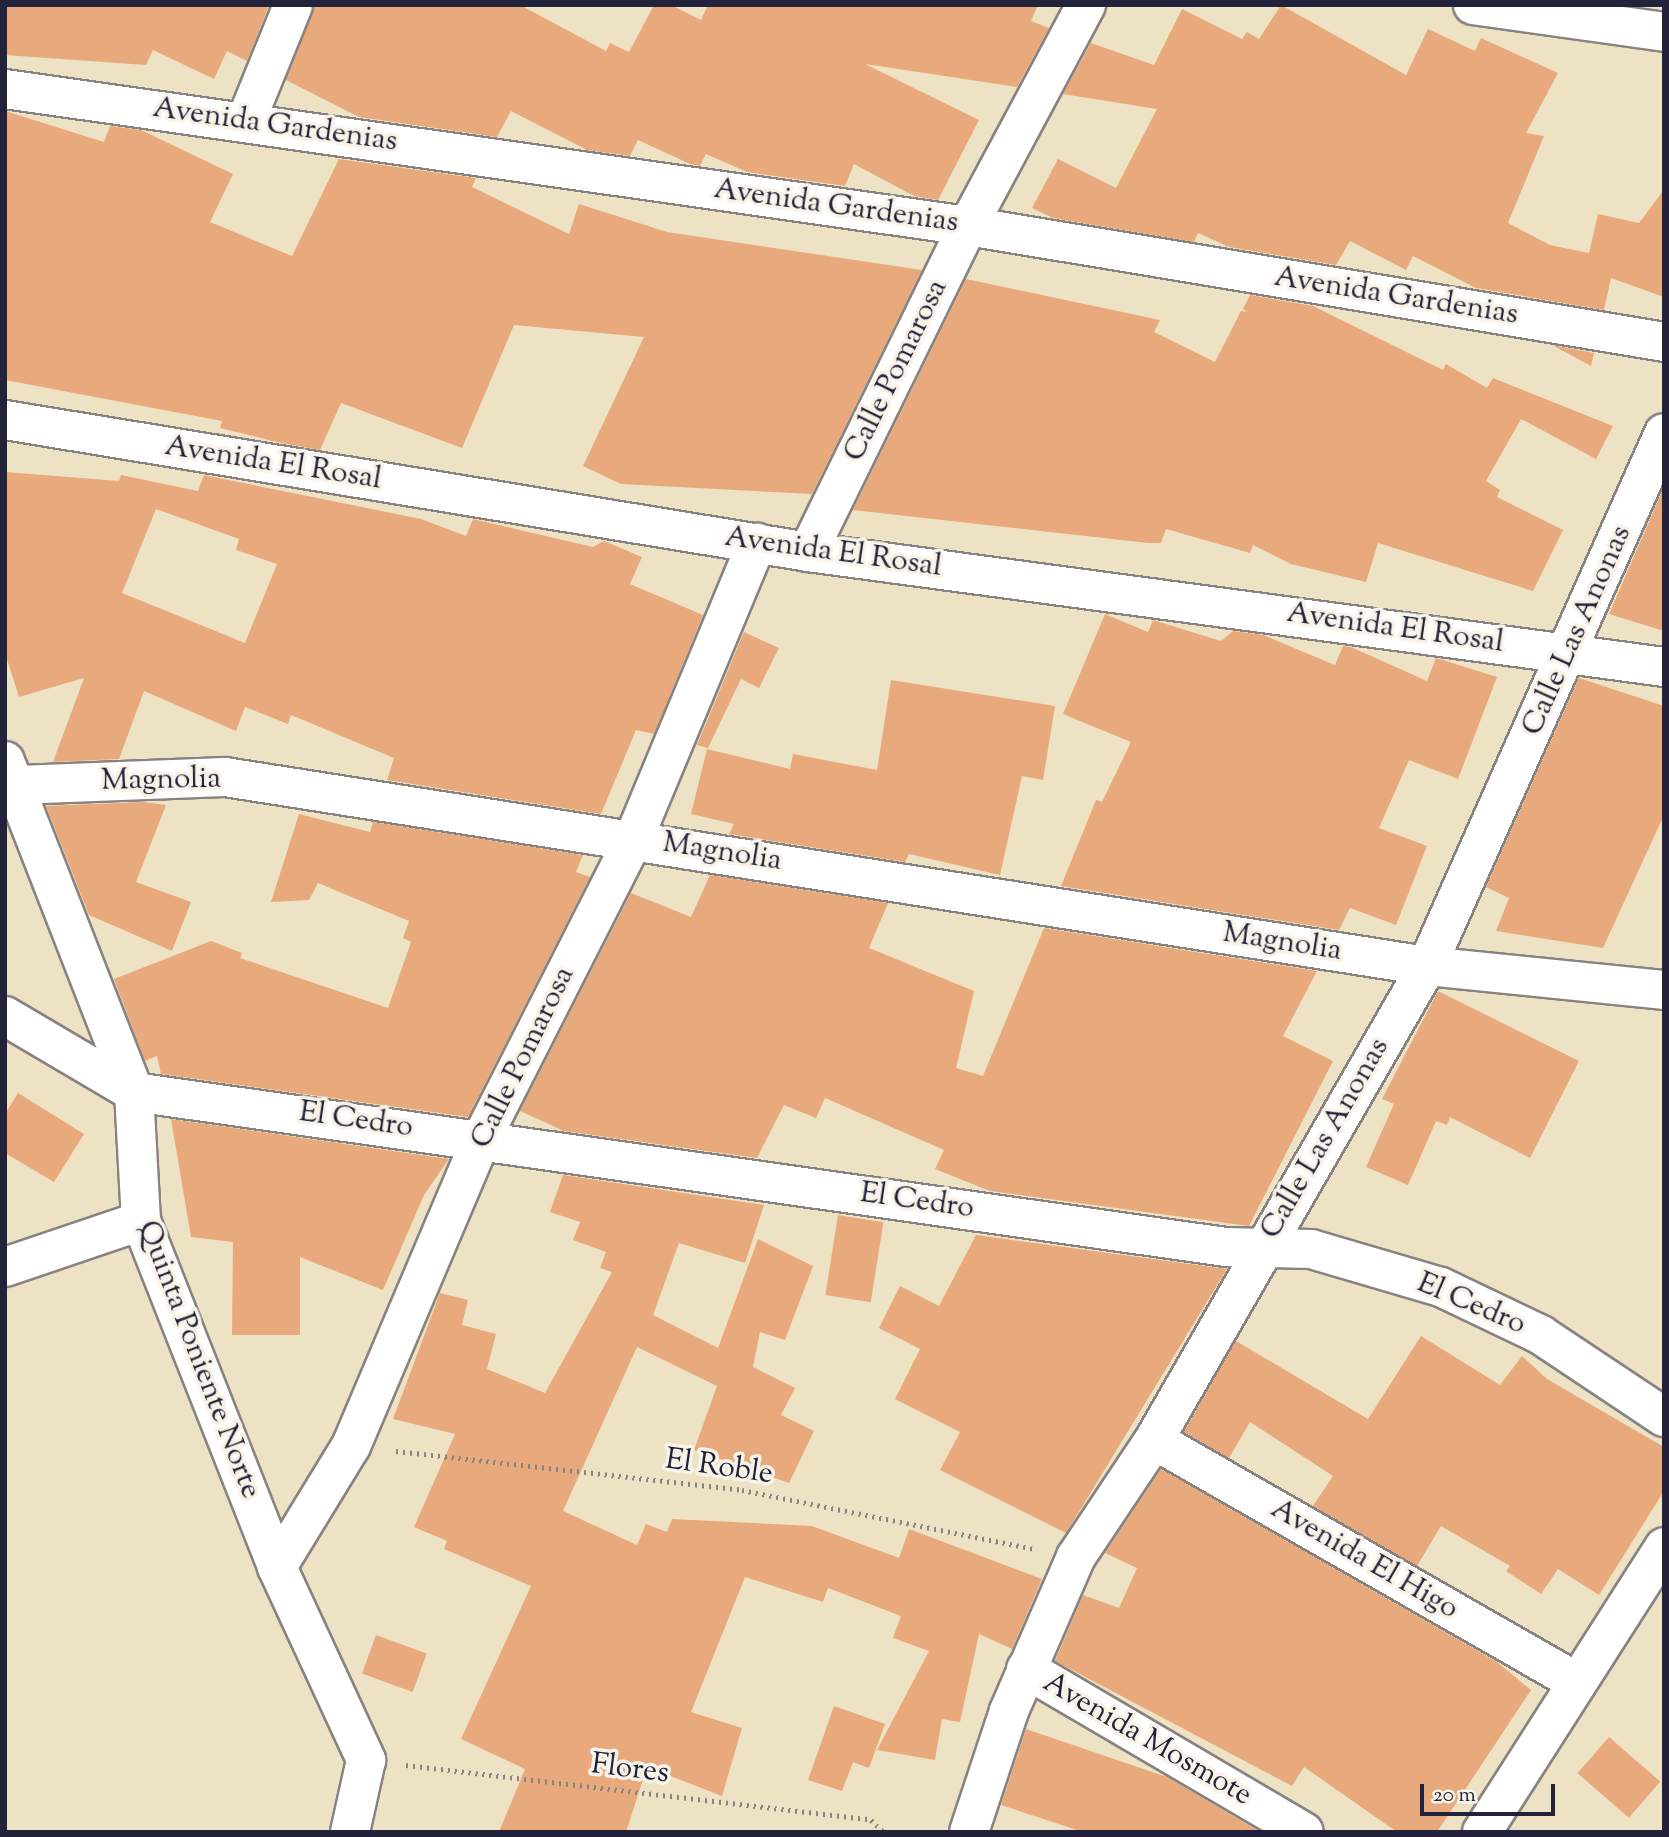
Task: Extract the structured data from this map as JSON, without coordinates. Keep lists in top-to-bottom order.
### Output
{
  "streets": {
    "street": [
      "Avenida Gardenias",
      "Calle Pomarosa",
      "Avenida El Rosal",
      "Calle Las Anonas",
      "Magnolia",
      "El Cedro",
      "Quinta Poniente Norte",
      "Avenida El Higo",
      "Avenida Mosmote"
    ],
    "path": ["El Roble", "Flores"]
  },
  "crossings": [
    ["Avenida Gardenias", "Calle Pomarosa"],
    ["Calle Pomarosa", "Avenida El Rosal"],
    ["Calle Pomarosa", "Magnolia"],
    ["Calle Pomarosa", "El Cedro"],
    ["Calle Pomarosa", "Quinta Poniente Norte"],
    ["Calle Pomarosa", "El Roble"],
    ["Avenida El Rosal", "Calle Las Anonas"],
    ["Calle Las Anonas", "Magnolia"],
    ["Calle Las Anonas", "El Cedro"],
    ["Calle Las Anonas", "El Roble"],
    ["Calle Las Anonas", "Avenida El Higo"],
    ["Calle Las Anonas", "Avenida Mosmote"],
    ["Magnolia", "Quinta Poniente Norte"],
    ["El Cedro", "Quinta Poniente Norte"],
    ["Quinta Poniente Norte", "Flores"]
  ],
  "scale_bar": "20 m"
}
